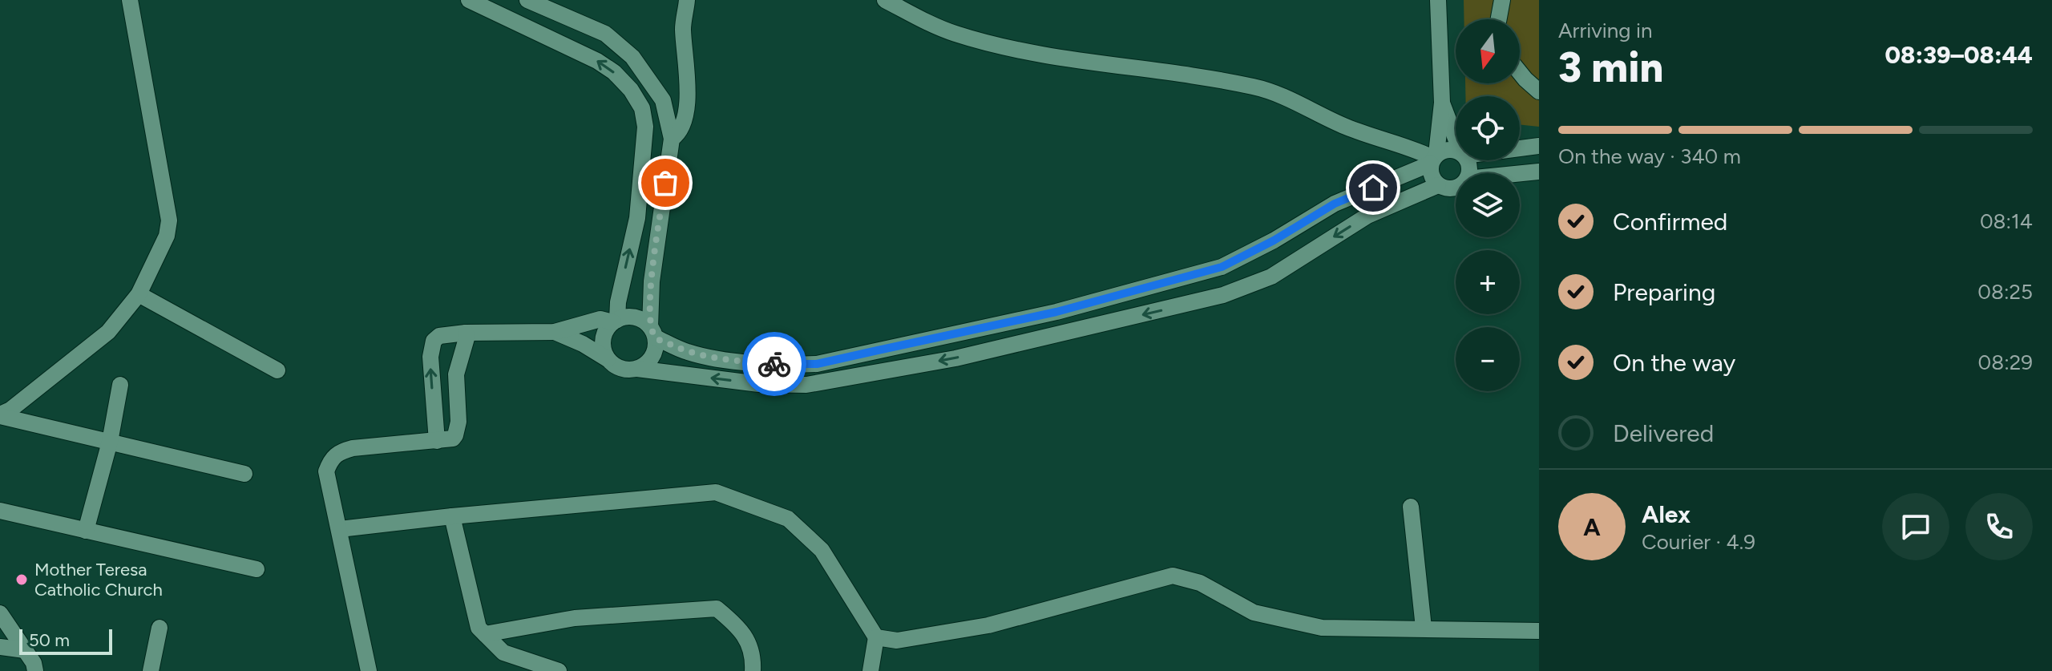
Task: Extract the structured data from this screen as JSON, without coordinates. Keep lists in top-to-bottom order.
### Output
{
  "places": ["Mother Teresa Catholic Church"],
  "scale_bar": "50 m",
  "north": "bottom",
  "page": {
    "heading": ["3 min", "Arriving in", "08:39–08:44"],
    "panel": ["Alex", "Courier · 4.9"],
    "map_buttons": ["+", "−"],
    "bar": "On the way · 340 m",
    "list": [
      ["Confirmed", "08:14"],
      ["Preparing", "08:25"],
      ["On the way", "08:29"],
      "Delivered"
    ],
    "round": "A",
    "scale": "50 m"
  }
}
